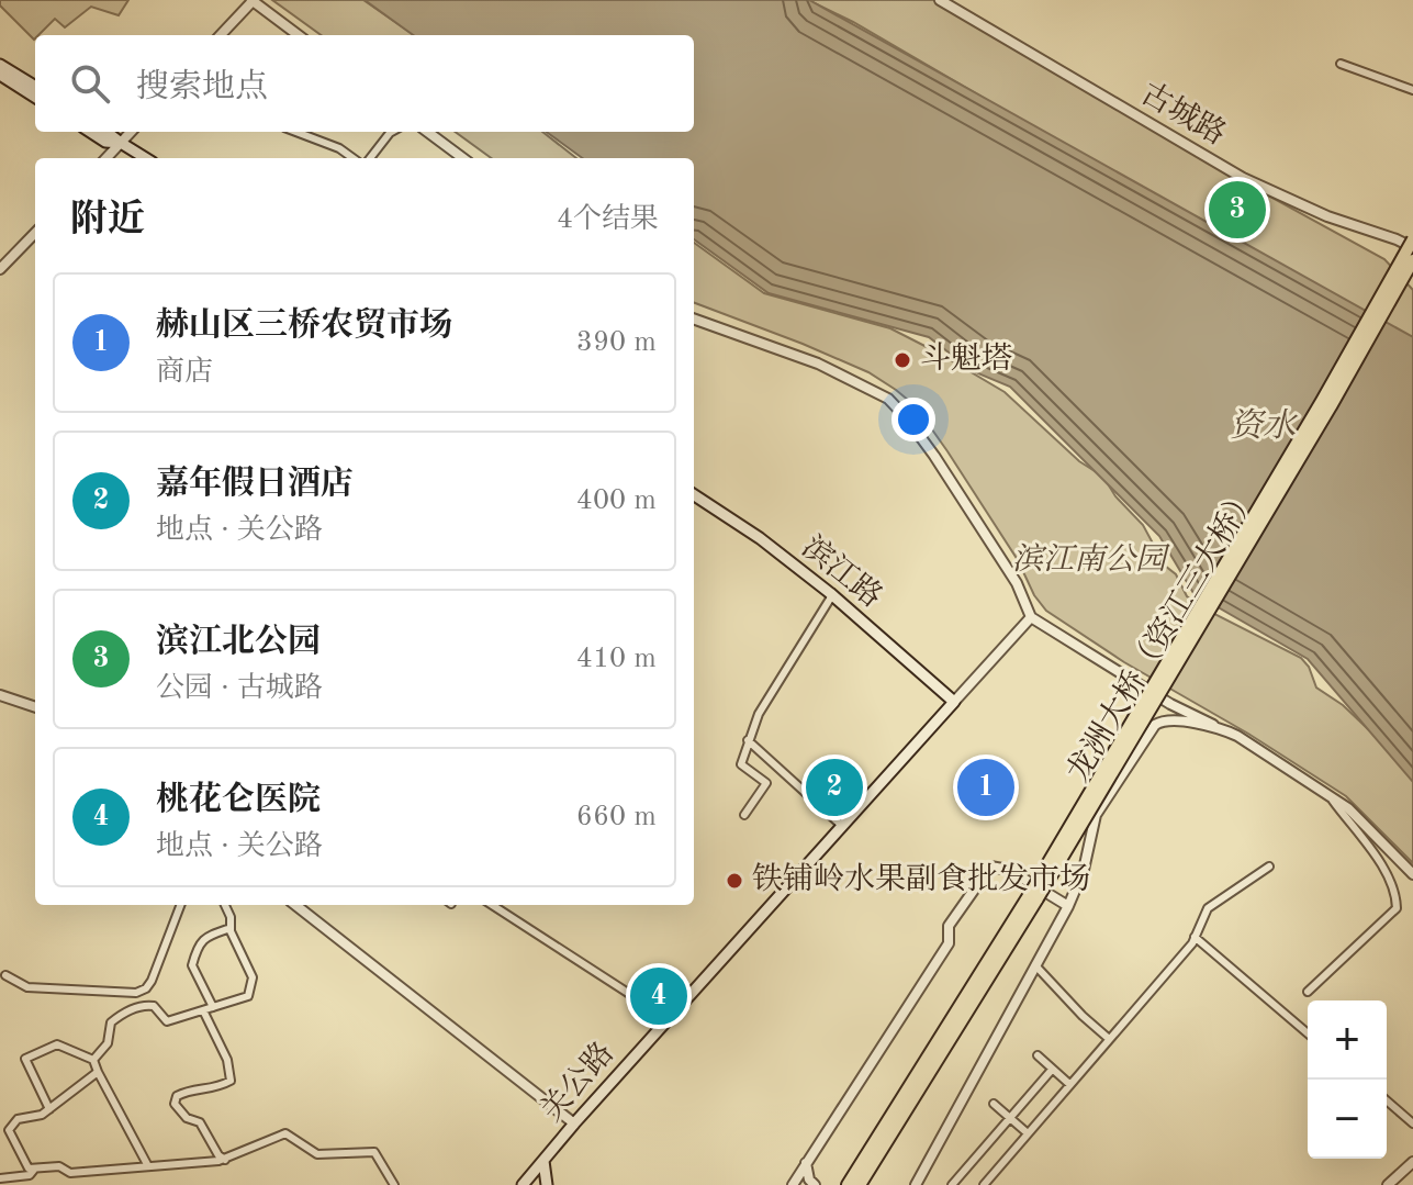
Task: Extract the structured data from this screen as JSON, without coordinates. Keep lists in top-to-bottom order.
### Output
{
  "streets": {
    "main road": ["滨江路", "龙洲大桥（资江三大桥）", "关公路"],
    "street": ["古城路"]
  },
  "crossings": [
    ["滨江路", "关公路"]
  ],
  "water": ["资水"],
  "parks": ["滨江南公园"],
  "places": ["斗魁塔", "铁铺岭水果副食批发市场"],
  "page": {
    "search": "搜索地点",
    "heading": ["附近", "4个结果"],
    "pins": [
      "3",
      "1",
      "2",
      "4"
    ],
    "list": [
      {
        "mark": "1",
        "name": "赫山区三桥农贸市场",
        "note": "商店",
        "value": "390 m"
      },
      {
        "mark": "2",
        "name": "嘉年假日酒店",
        "note": "地点 · 关公路",
        "value": "400 m"
      },
      {
        "mark": "3",
        "name": "滨江北公园",
        "note": "公园 · 古城路",
        "value": "410 m"
      },
      {
        "mark": "4",
        "name": "桃花仑医院",
        "note": "地点 · 关公路",
        "value": "660 m"
      }
    ],
    "map_buttons": ["+", "−"]
  }
}
